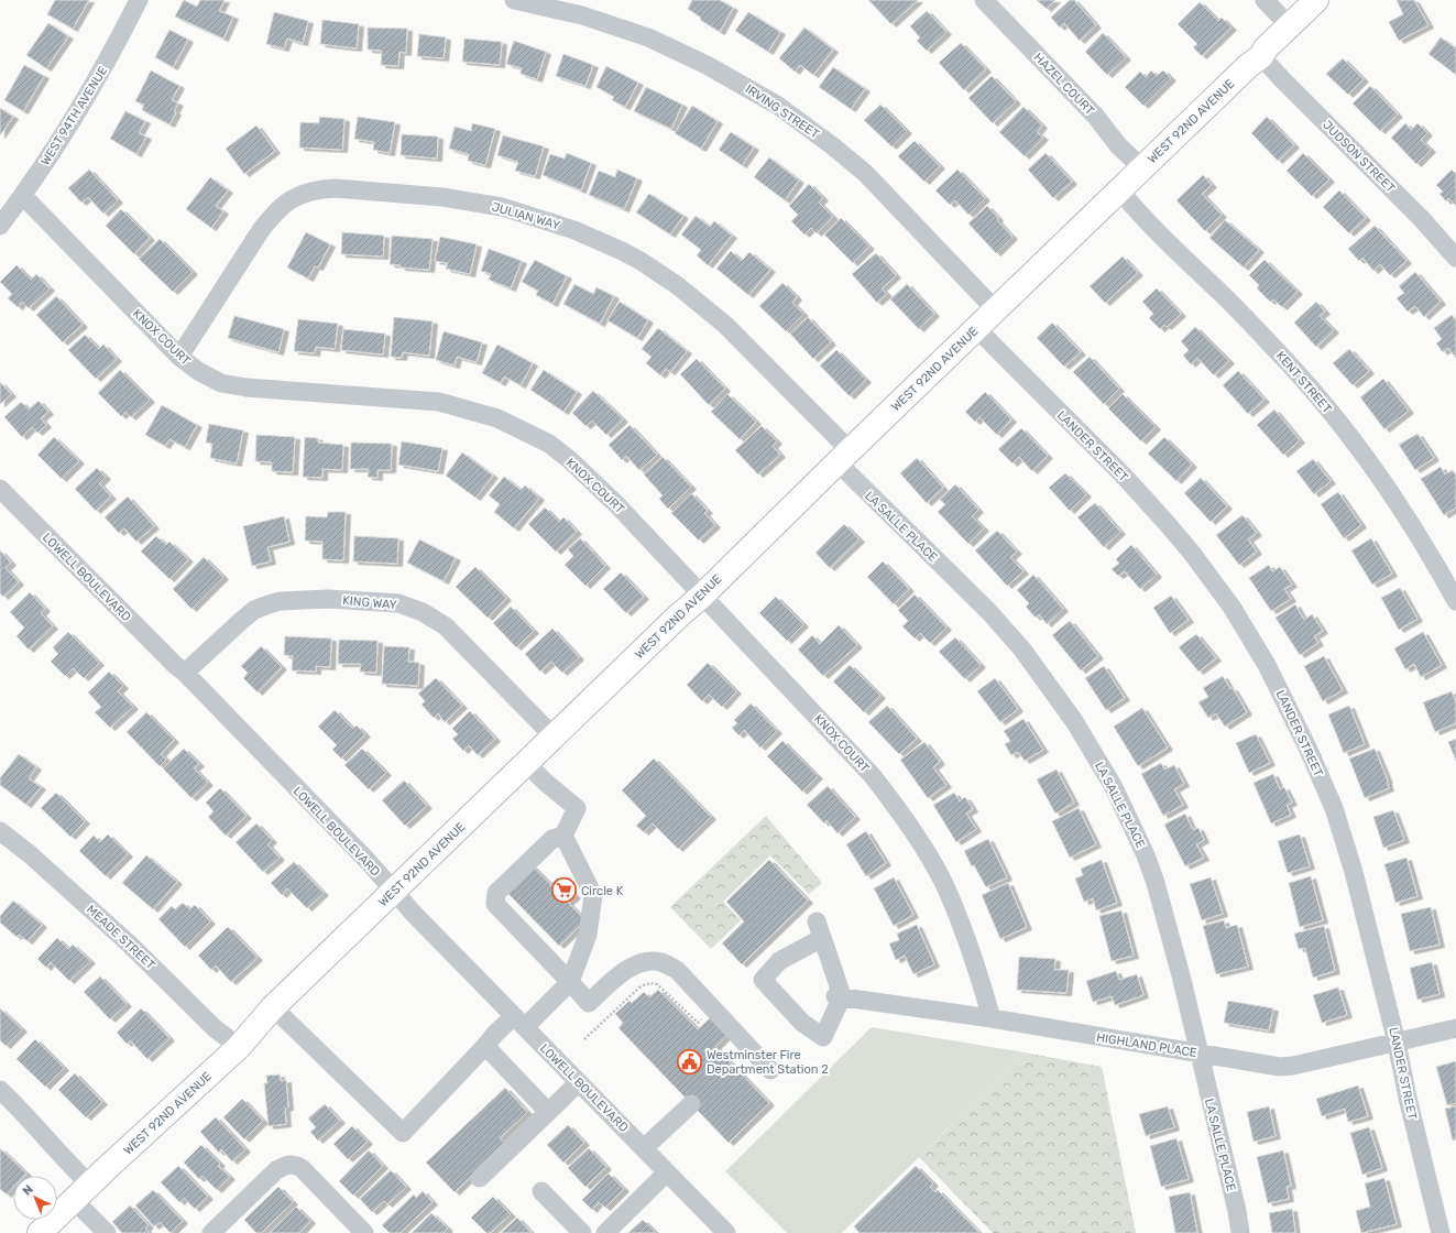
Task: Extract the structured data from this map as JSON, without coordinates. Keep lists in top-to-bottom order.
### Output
{
  "streets": {
    "main road": ["WEST 92ND AVENUE"],
    "street": [
      "HAZEL COURT",
      "IRVING STREET",
      "WEST 94TH AVENUE",
      "JUDSON STREET",
      "JULIAN WAY",
      "KNOX COURT",
      "KENT STREET",
      "LANDER STREET",
      "LA SALLE PLACE",
      "LOWELL BOULEVARD",
      "KING WAY",
      "MEADE STREET",
      "HIGHLAND PLACE"
    ]
  },
  "crossings": [
    ["HAZEL COURT", "WEST 92ND AVENUE"],
    ["IRVING STREET", "WEST 92ND AVENUE"],
    ["WEST 94TH AVENUE", "KNOX COURT"],
    ["WEST 92ND AVENUE", "JUDSON STREET"],
    ["WEST 92ND AVENUE", "JULIAN WAY"],
    ["WEST 92ND AVENUE", "KNOX COURT"],
    ["WEST 92ND AVENUE", "KENT STREET"],
    ["WEST 92ND AVENUE", "LANDER STREET"],
    ["WEST 92ND AVENUE", "LA SALLE PLACE"],
    ["WEST 92ND AVENUE", "LOWELL BOULEVARD"],
    ["WEST 92ND AVENUE", "KING WAY"],
    ["WEST 92ND AVENUE", "MEADE STREET"],
    ["JULIAN WAY", "KNOX COURT"],
    ["JULIAN WAY", "LA SALLE PLACE"],
    ["KNOX COURT", "HIGHLAND PLACE"],
    ["LANDER STREET", "HIGHLAND PLACE"],
    ["LA SALLE PLACE", "HIGHLAND PLACE"],
    ["LOWELL BOULEVARD", "KING WAY"]
  ],
  "places": {
    "supermarket": ["Circle K"],
    "public building": ["Westminster Fire Department Station 2"]
  },
  "north": "top left"
}
